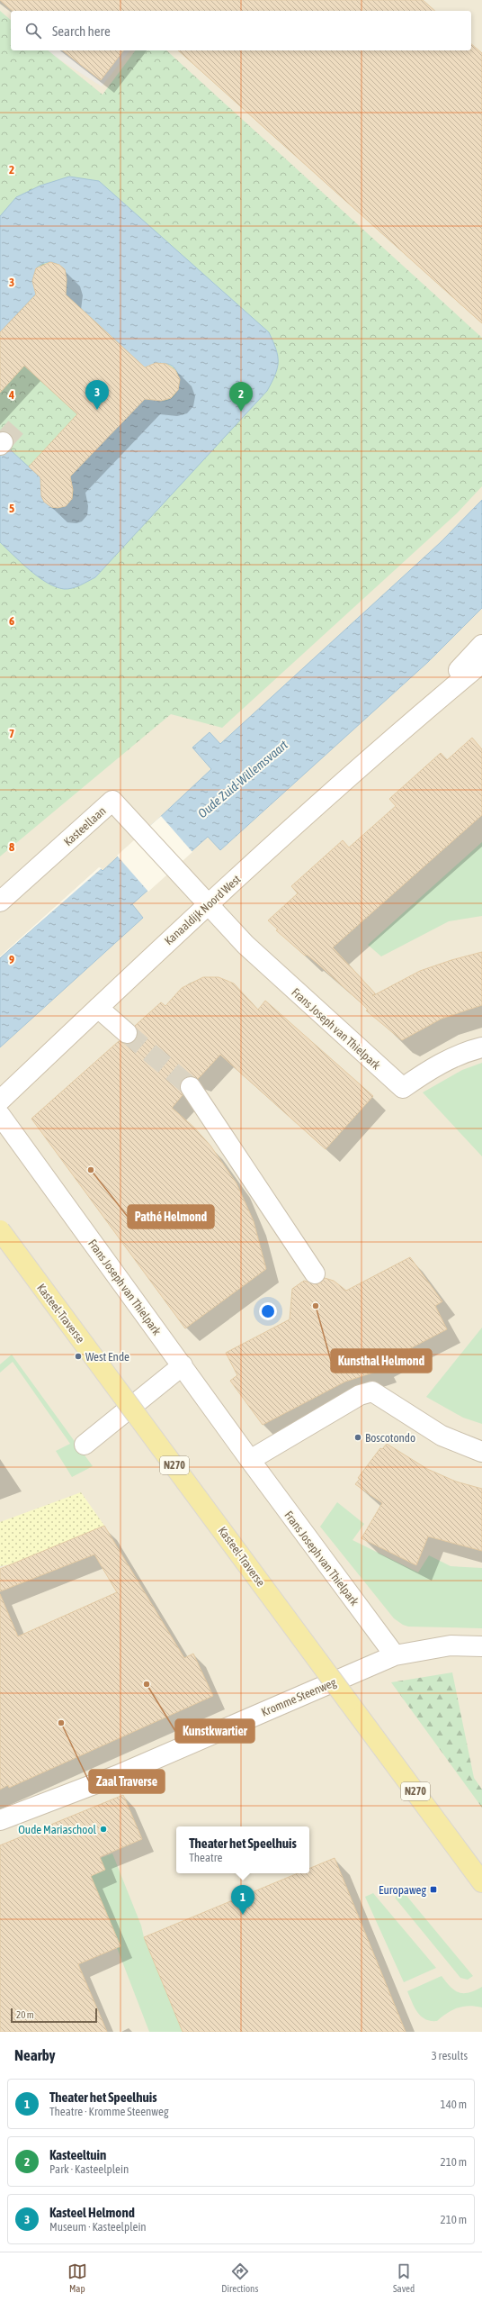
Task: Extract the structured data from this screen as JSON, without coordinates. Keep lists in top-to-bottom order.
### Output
{
  "streets": {
    "main road": ["Kasteel-Traverse", "N270"],
    "street": [
      "Kasteellaan",
      "Kanaaldijk Noord West",
      "Frans Joseph van Thielpark",
      "Kromme Steenweg"
    ]
  },
  "crossings": [
    ["Kasteellaan", "Kanaaldijk Noord West"],
    ["Kasteellaan", "Frans Joseph van Thielpark"],
    ["Kanaaldijk Noord West", "Frans Joseph van Thielpark"],
    ["Frans Joseph van Thielpark", "Kromme Steenweg"]
  ],
  "water": ["Oude Zuid-Willemsvaart"],
  "places": {
    "other": [
      "Pathé Helmond",
      "Kunsthal Helmond",
      "West Ende",
      "Boscotondo",
      "Kunstkwartier",
      "Zaal Traverse",
      "Oude Mariaschool"
    ],
    "transit": ["Europaweg"]
  },
  "scale_bar": "20 m",
  "page": {
    "search": "Search here",
    "pins": ["3", "2", "1"],
    "popup": ["Theater het Speelhuis", "Theatre"],
    "scale": "20 m",
    "heading": ["Nearby", "3 results"],
    "list": [
      {
        "mark": "1",
        "name": "Theater het Speelhuis",
        "note": "Theatre · Kromme Steenweg",
        "value": "140 m"
      },
      {
        "mark": "2",
        "name": "Kasteeltuin",
        "note": "Park · Kasteelplein",
        "value": "210 m"
      },
      {
        "mark": "3",
        "name": "Kasteel Helmond",
        "note": "Museum · Kasteelplein",
        "value": "210 m"
      }
    ],
    "nav": ["Map", "Directions", "Saved"]
  },
  "grid": {
    "rows": [
      "2",
      "3",
      "4",
      "5",
      "6",
      "7",
      "8",
      "9"
    ]
  }
}
